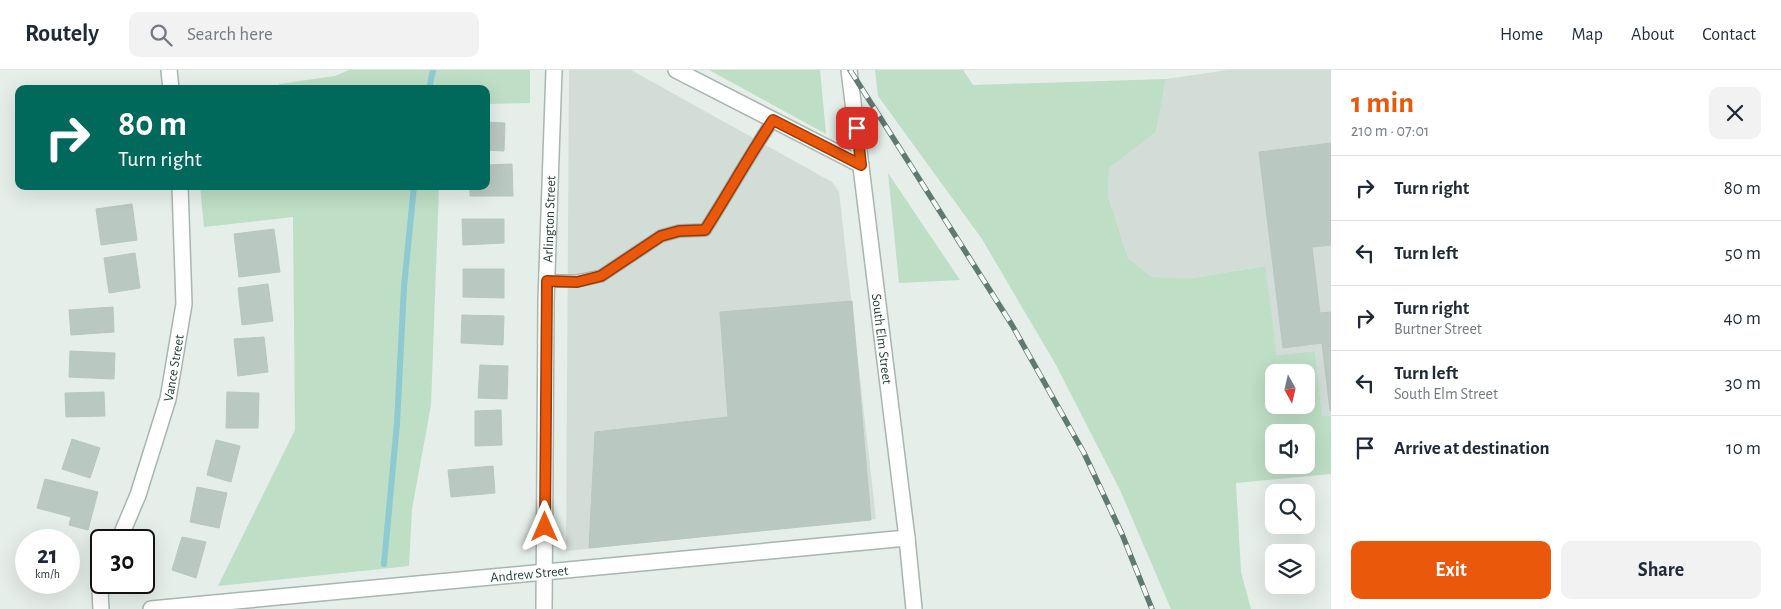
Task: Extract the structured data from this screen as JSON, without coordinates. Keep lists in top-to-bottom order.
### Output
{
  "streets": {
    "street": [
      "Arlington Street",
      "South Elm Street",
      "Vance Street",
      "Andrew Street"
    ]
  },
  "crossings": [
    ["Arlington Street", "Andrew Street"],
    ["South Elm Street", "Andrew Street"]
  ],
  "north": "bottom",
  "page": {
    "header": "Routely",
    "search": "Search here",
    "nav": [
      "Home",
      "Map",
      "About",
      "Contact"
    ],
    "heading": ["1 min", "210 m · 07:01"],
    "turn": ["80 m", "Turn right"],
    "list": [
      {
        "name": "Turn right",
        "value": "80 m"
      },
      {
        "name": "Turn left",
        "value": "50 m"
      },
      {
        "name": "Turn right",
        "note": "Burtner Street",
        "value": "40 m"
      },
      {
        "name": "Turn left",
        "note": "South Elm Street",
        "value": "30 m"
      },
      {
        "name": "Arrive at destination",
        "value": "10 m"
      }
    ],
    "speed": "21 km/h",
    "limit": "30",
    "buttons": ["Exit", "Share"]
  }
}
